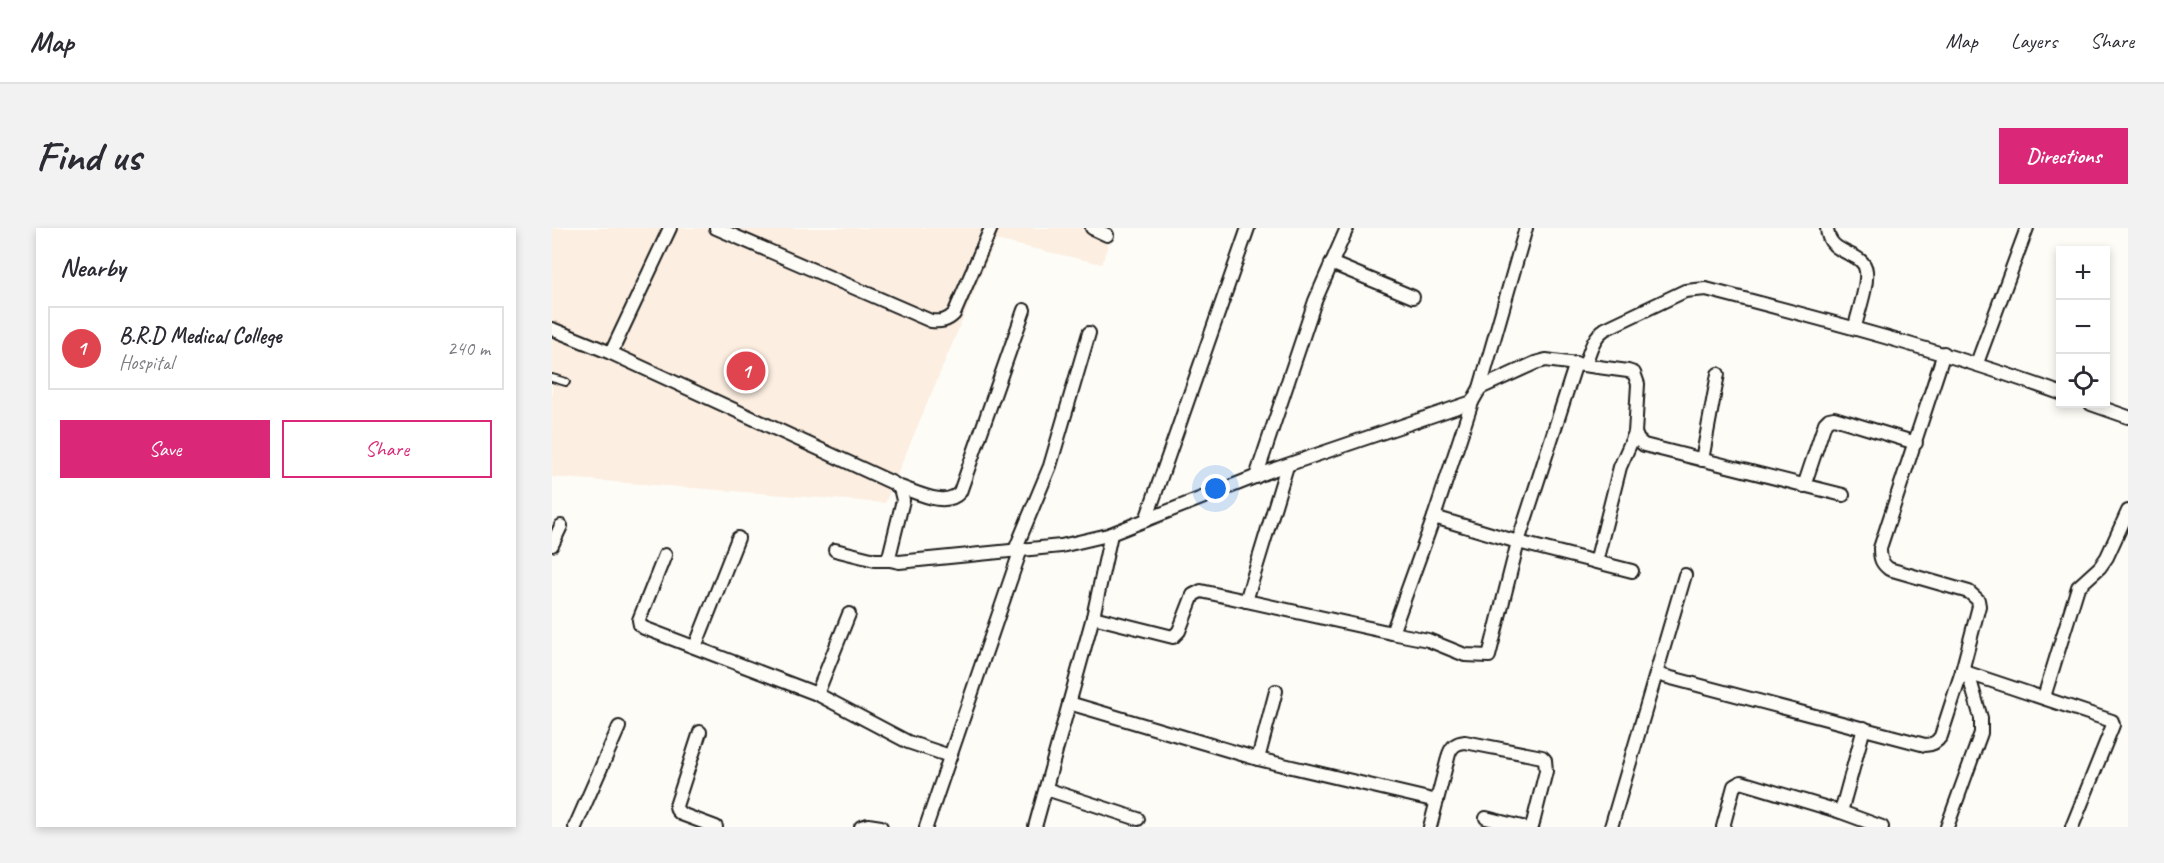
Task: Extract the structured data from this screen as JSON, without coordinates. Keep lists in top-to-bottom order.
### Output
{
  "page": {
    "header": "Map",
    "nav": ["Map", "Layers", "Share"],
    "buttons": [
      "Directions",
      ["Save", "Share"]
    ],
    "title": "Find us",
    "heading": "Nearby",
    "map_buttons": ["+", "−"],
    "list": [
      {
        "mark": "1",
        "name": "B.R.D Medical College",
        "note": "Hospital",
        "value": "240 m"
      }
    ],
    "pins": "1"
  }
}
